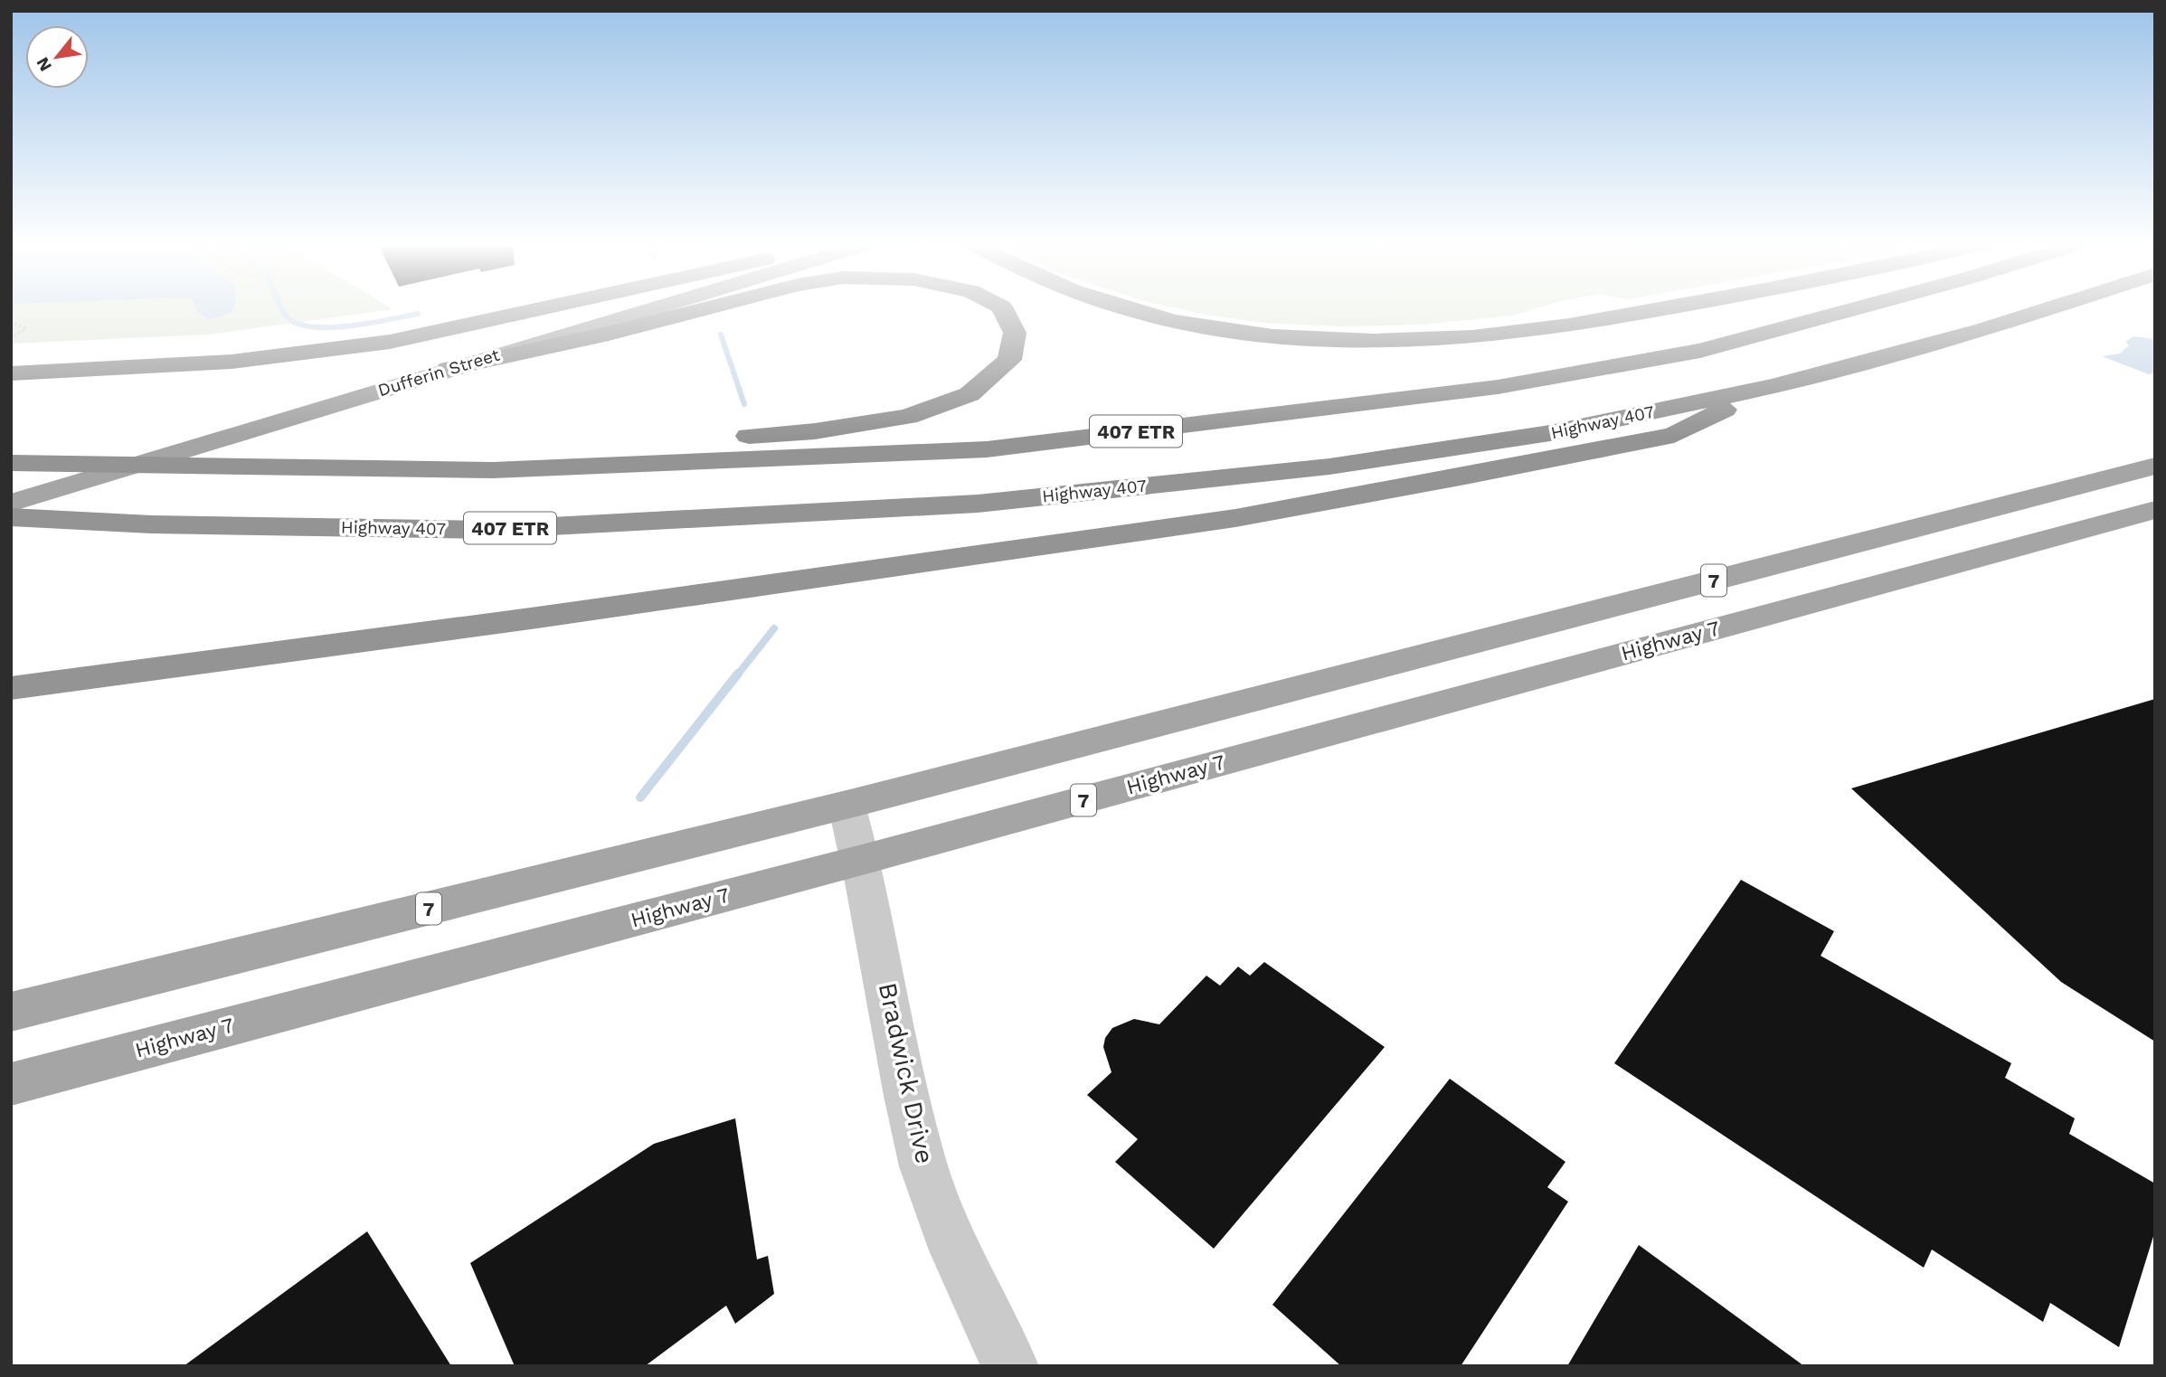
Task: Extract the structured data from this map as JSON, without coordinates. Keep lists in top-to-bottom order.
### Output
{
  "streets": {
    "highway": ["Highway 407", "407 ETR"],
    "main road": ["Dufferin Street", "7", "Highway 7"],
    "street": ["Bradwick Drive"]
  },
  "crossings": [
    ["7", "Bradwick Drive"],
    ["Highway 7", "Bradwick Drive"]
  ],
  "north": "bottom left"
}
